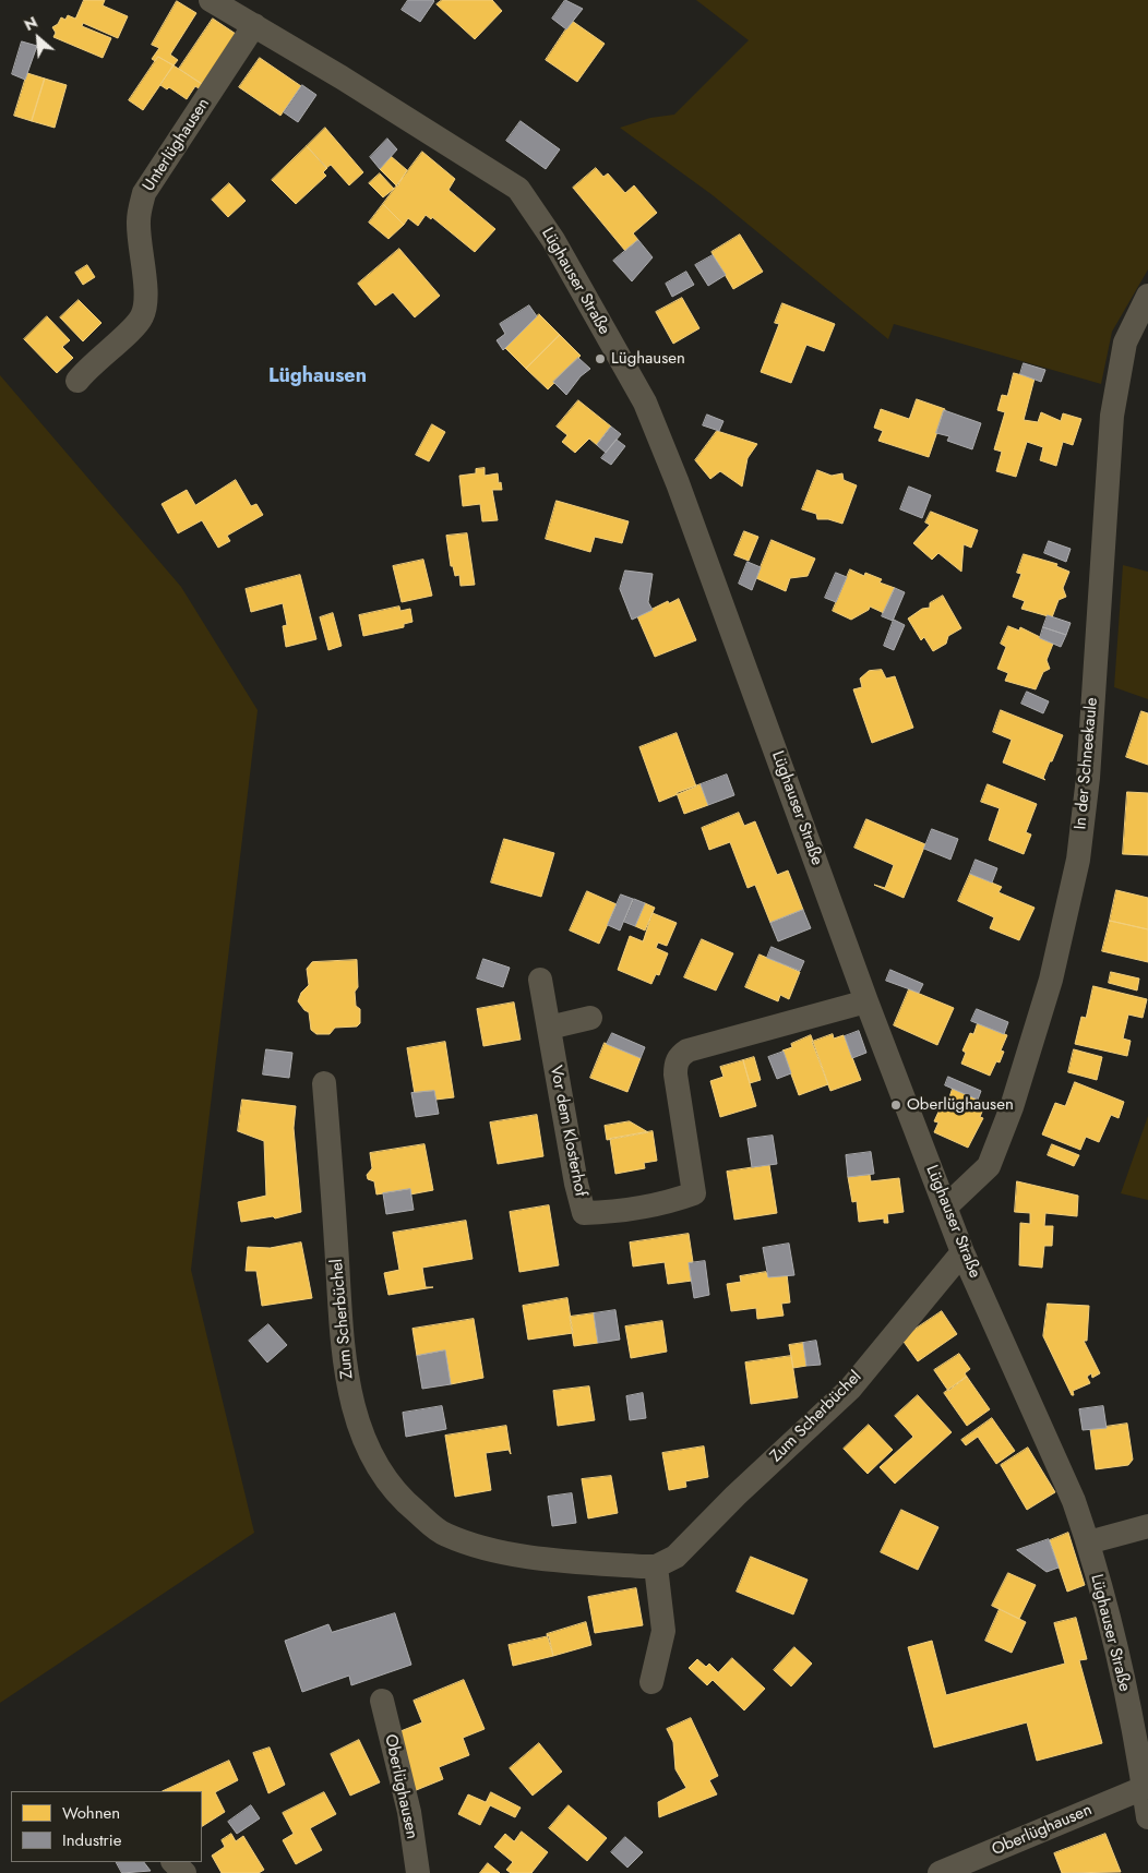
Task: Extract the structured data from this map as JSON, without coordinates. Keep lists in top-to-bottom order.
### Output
{
  "streets": {
    "street": [
      "Unterlüghausen",
      "Lüghauser Straße",
      "In der Schneekaule",
      "Vor dem Klosterhof",
      "Zum Scherbüchel",
      "Oberlüghausen"
    ]
  },
  "crossings": [
    ["Unterlüghausen", "Lüghauser Straße"],
    ["Lüghauser Straße", "In der Schneekaule"],
    ["Lüghauser Straße", "Vor dem Klosterhof"],
    ["Lüghauser Straße", "Zum Scherbüchel"],
    ["Lüghauser Straße", "Oberlüghausen"]
  ],
  "districts": ["Lüghausen"],
  "places": ["Lüghausen", "Oberlüghausen"],
  "legend": ["Wohnen", "Industrie"],
  "north": "top left"
}
